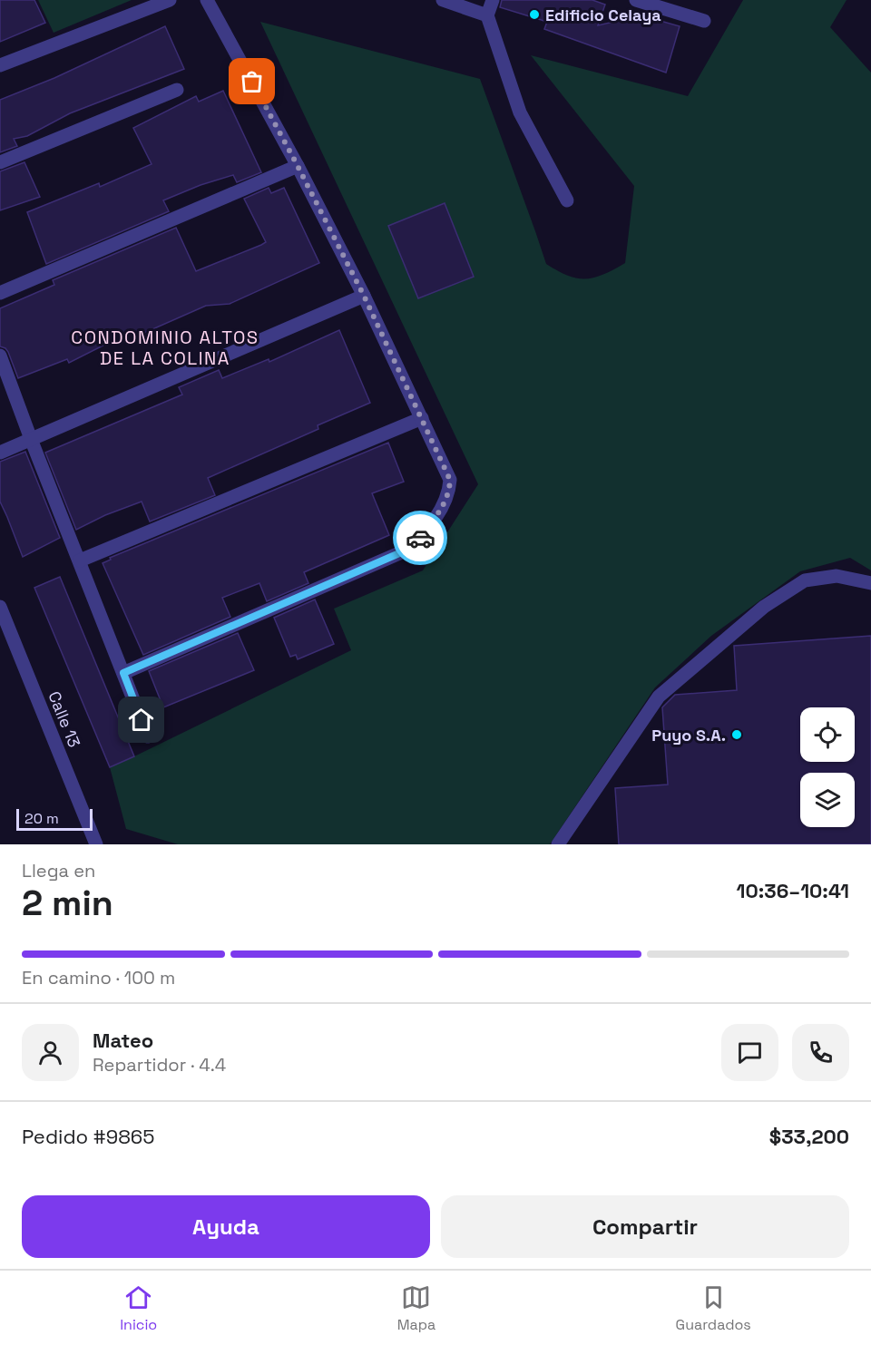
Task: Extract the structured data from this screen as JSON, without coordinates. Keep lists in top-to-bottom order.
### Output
{
  "streets": {
    "street": ["Calle 13"]
  },
  "districts": ["CONDOMINIO ALTOS DE LA COLINA"],
  "places": ["Edificio Celaya", "Puyo S.A."],
  "scale_bar": "20 m",
  "page": {
    "scale": "20 m",
    "heading": ["2 min", "Llega en", "10:36–10:41"],
    "panel": [
      "Mateo",
      "Repartidor · 4.4",
      "Pedido #9865",
      "$33,200"
    ],
    "bar": "En camino · 100 m",
    "buttons": ["Ayuda", "Compartir"],
    "tabs": ["Inicio", "Mapa", "Guardados"]
  }
}
